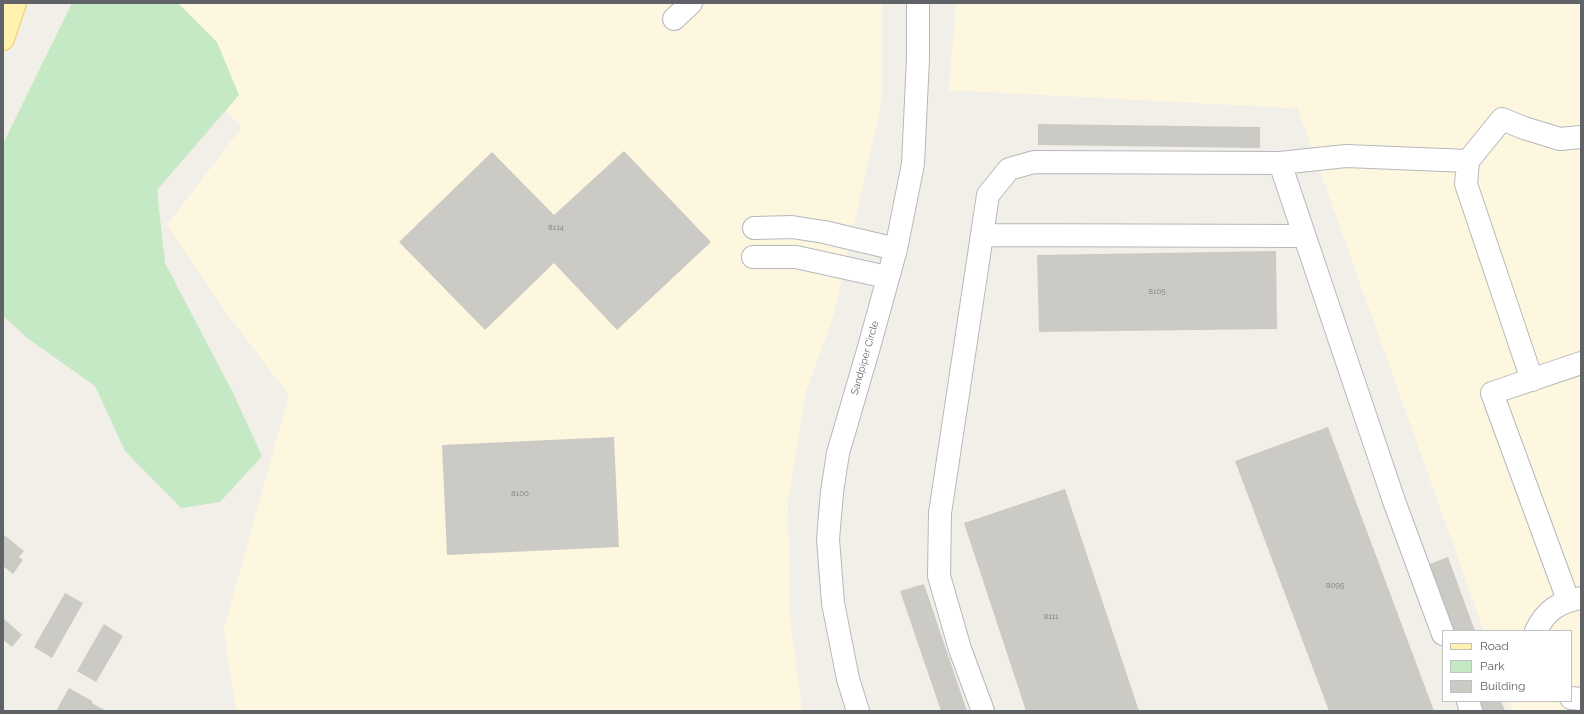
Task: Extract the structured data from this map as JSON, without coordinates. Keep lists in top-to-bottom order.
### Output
{
  "streets": {
    "street": ["Sandpiper Circle"]
  },
  "house_numbers": [
    "8114",
    "8105",
    "8100",
    "8095",
    "8111"
  ],
  "legend": ["Road", "Park", "Building"]
}
